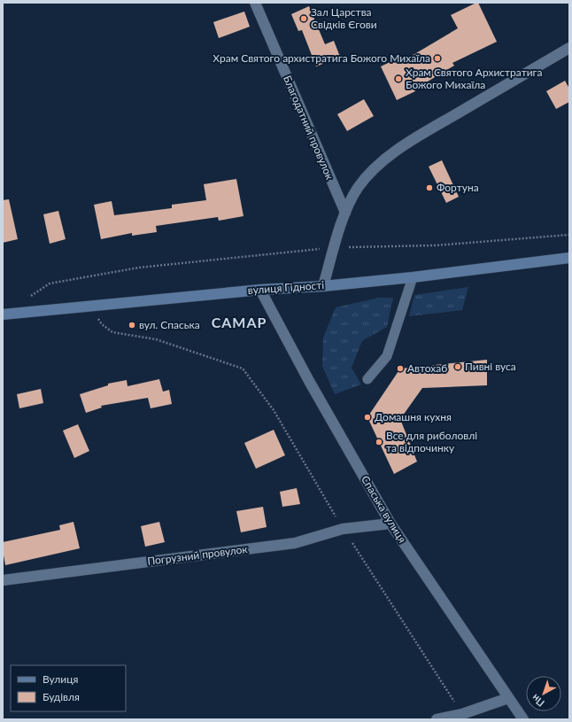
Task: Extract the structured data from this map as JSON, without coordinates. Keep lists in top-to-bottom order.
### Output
{
  "streets": {
    "main road": ["вулиця Гідності"],
    "street": ["Благодатний провулок", "Спаська вулиця", "Погрузний провулок"]
  },
  "crossings": [
    ["вулиця Гідності", "Спаська вулиця"],
    ["Спаська вулиця", "Погрузний провулок"]
  ],
  "districts": ["САМАР"],
  "places": [
    "Зал Царства Свідків Єгови",
    "Храм Святого архистратига Божого Михаїла",
    "Храм Святого Архистратига Божого Михаїла",
    "Фортуна",
    "вул. Спаська",
    "Пивні вуса",
    "Автохаб",
    "Домашня кухня",
    "Все для риболовлі та відпочинку"
  ],
  "legend": ["Вулиця", "Будівля"],
  "north": "bottom left"
}
